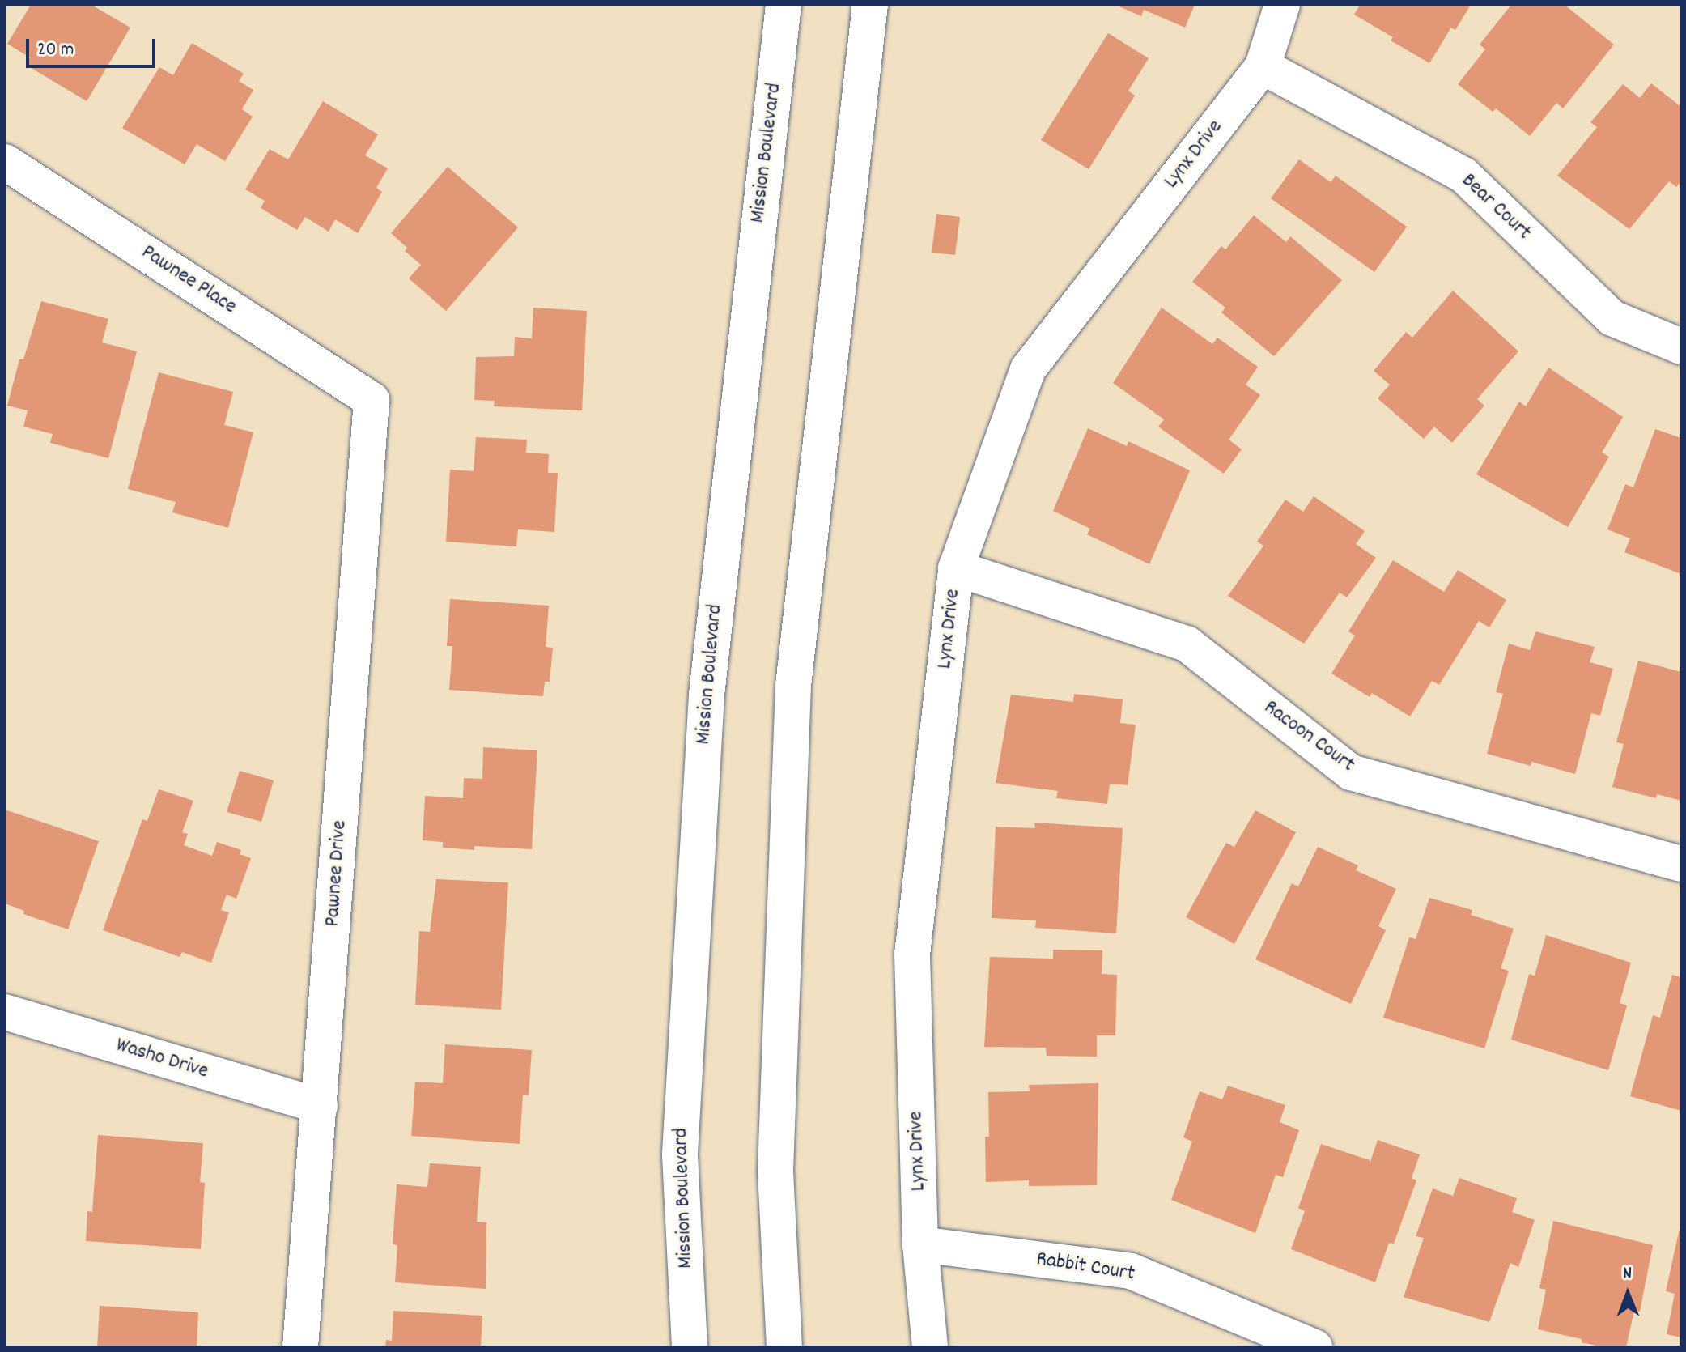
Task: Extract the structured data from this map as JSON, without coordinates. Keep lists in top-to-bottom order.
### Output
{
  "streets": {
    "street": [
      "Mission Boulevard",
      "Lynx Drive",
      "Bear Court",
      "Pawnee Place",
      "Racoon Court",
      "Pawnee Drive",
      "Washo Drive",
      "Rabbit Court"
    ]
  },
  "crossings": [
    ["Lynx Drive", "Bear Court"],
    ["Lynx Drive", "Racoon Court"],
    ["Lynx Drive", "Rabbit Court"],
    ["Pawnee Place", "Pawnee Drive"],
    ["Pawnee Drive", "Washo Drive"]
  ],
  "scale_bar": "20 m",
  "north": "top"
}
